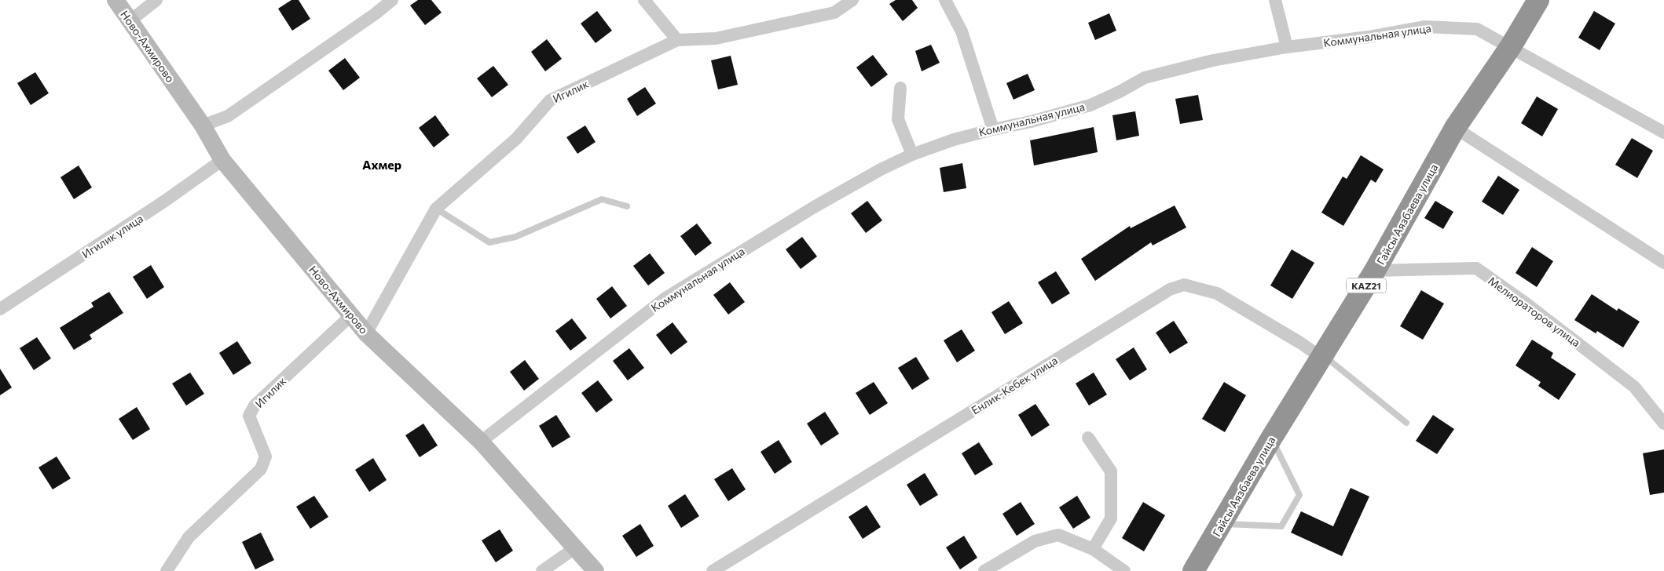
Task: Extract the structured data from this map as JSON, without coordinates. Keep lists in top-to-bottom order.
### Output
{
  "streets": {
    "highway": ["Гайсы Аязбаева улица", "KAZ21"],
    "street": [
      "Коммунальная улица",
      "Ново-Ахмирово",
      "Игилик",
      "Игилик улица",
      "Мелиораторов улица",
      "Енлик-Кебек улица"
    ]
  },
  "crossings": [
    ["Коммунальная улица", "Ново-Ахмирово"],
    ["Коммунальная улица", "Гайсы Аязбаева улица"],
    ["Ново-Ахмирово", "Игилик"],
    ["Ново-Ахмирово", "Игилик улица"],
    ["Гайсы Аязбаева улица", "Мелиораторов улица"],
    ["Гайсы Аязбаева улица", "Енлик-Кебек улица"]
  ],
  "districts": ["Ахмер"]
}
